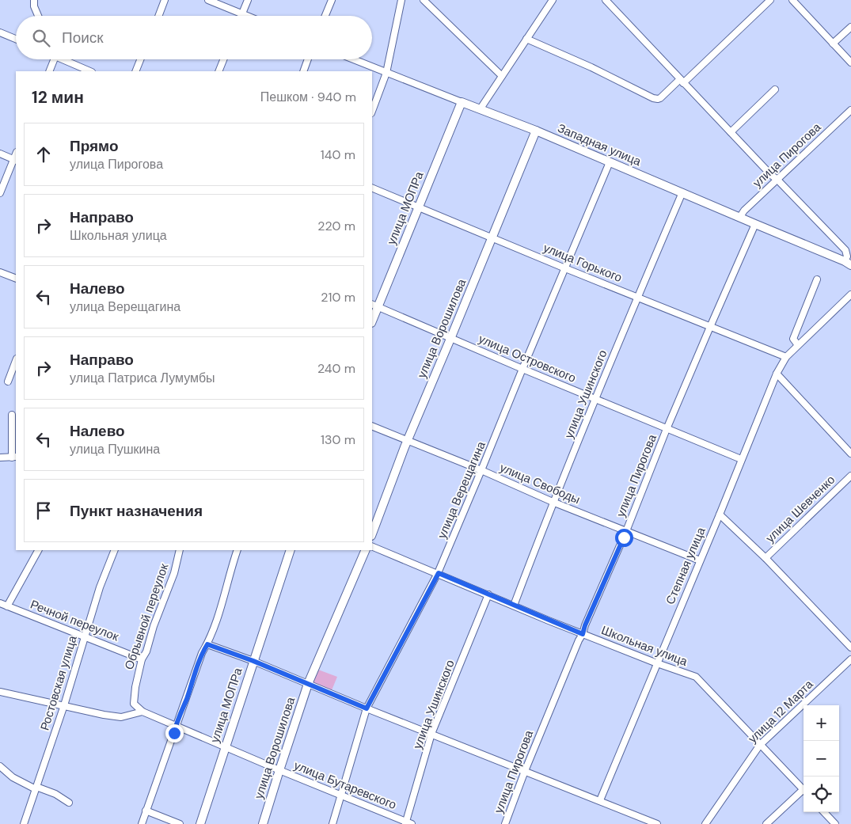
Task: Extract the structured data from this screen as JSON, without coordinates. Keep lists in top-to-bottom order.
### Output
{
  "streets": {
    "main road": ["Западная улица", "улица МОПРа", "улица Ворошилова"],
    "street": [
      "улица Пирогова",
      "улица Горького",
      "улица Островского",
      "улица Ушинского",
      "улица Свободы",
      "улица Верещагина",
      "улица Шевченко",
      "Степная улица",
      "Обрывной переулок",
      "Речной переулок",
      "Школьная улица",
      "Ростовская улица",
      "улица 12 Марта",
      "улица Бутаревского"
    ]
  },
  "crossings": [
    ["Западная улица", "улица Пирогова"],
    ["Западная улица", "улица МОПРа"],
    ["Западная улица", "улица Ворошилова"],
    ["Западная улица", "улица Ушинского"],
    ["Западная улица", "улица Верещагина"],
    ["улица Пирогова", "улица Горького"],
    ["улица Пирогова", "улица Островского"],
    ["улица Пирогова", "улица Свободы"],
    ["улица Пирогова", "Школьная улица"],
    ["улица МОПРа", "улица Горького"],
    ["улица МОПРа", "улица Островского"],
    ["улица МОПРа", "улица Бутаревского"],
    ["улица Горького", "улица Ворошилова"],
    ["улица Горького", "улица Ушинского"],
    ["улица Горького", "улица Верещагина"],
    ["улица Горького", "Степная улица"],
    ["улица Ворошилова", "улица Островского"],
    ["улица Ворошилова", "улица Свободы"],
    ["улица Ворошилова", "улица Бутаревского"],
    ["улица Островского", "улица Ушинского"],
    ["улица Островского", "улица Верещагина"],
    ["улица Островского", "Степная улица"],
    ["улица Ушинского", "улица Свободы"],
    ["улица Ушинского", "Школьная улица"],
    ["улица Ушинского", "улица Бутаревского"],
    ["улица Свободы", "улица Верещагина"],
    ["улица Свободы", "Степная улица"],
    ["улица Верещагина", "Школьная улица"],
    ["улица Верещагина", "улица Бутаревского"],
    ["Степная улица", "Школьная улица"],
    ["Обрывной переулок", "Речной переулок"],
    ["Обрывной переулок", "улица Бутаревского"],
    ["Речной переулок", "Ростовская улица"],
    ["Школьная улица", "улица 12 Марта"]
  ],
  "page": {
    "search": "Поиск",
    "heading": ["12 мин", "Пешком · 940 m"],
    "list": [
      ["Прямо", "улица Пирогова", "140 m"],
      ["Направо", "Школьная улица", "220 m"],
      ["Налево", "улица Верещагина", "210 m"],
      ["Направо", "улица Патриса Лумумбы", "240 m"],
      ["Налево", "улица Пушкина", "130 m"],
      "Пункт назначения"
    ],
    "map_buttons": ["+", "−"]
  }
}
